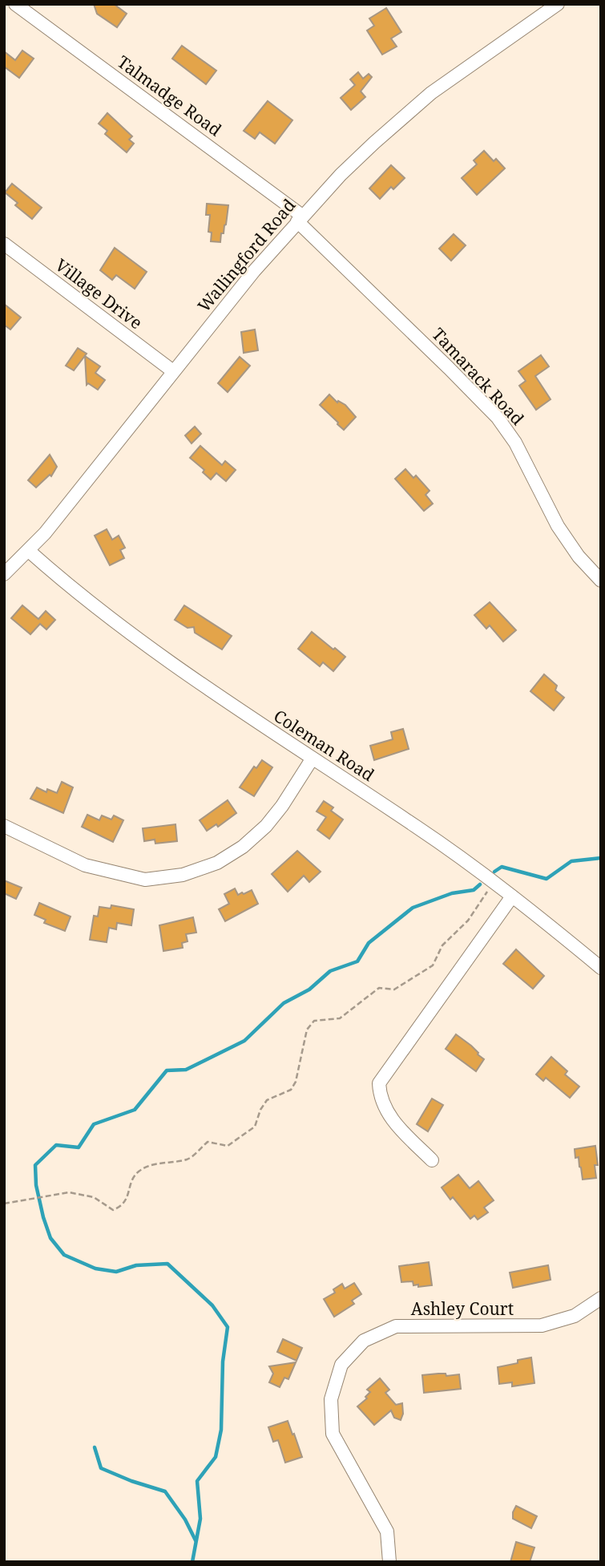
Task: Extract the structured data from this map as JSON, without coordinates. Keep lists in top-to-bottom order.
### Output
{
  "streets": {
    "street": [
      "Talmadge Road",
      "Wallingford Road",
      "Village Drive",
      "Tamarack Road",
      "Coleman Road",
      "Ashley Court"
    ]
  },
  "crossings": [
    ["Talmadge Road", "Wallingford Road"],
    ["Talmadge Road", "Tamarack Road"],
    ["Wallingford Road", "Village Drive"],
    ["Wallingford Road", "Tamarack Road"],
    ["Wallingford Road", "Coleman Road"]
  ]
}
